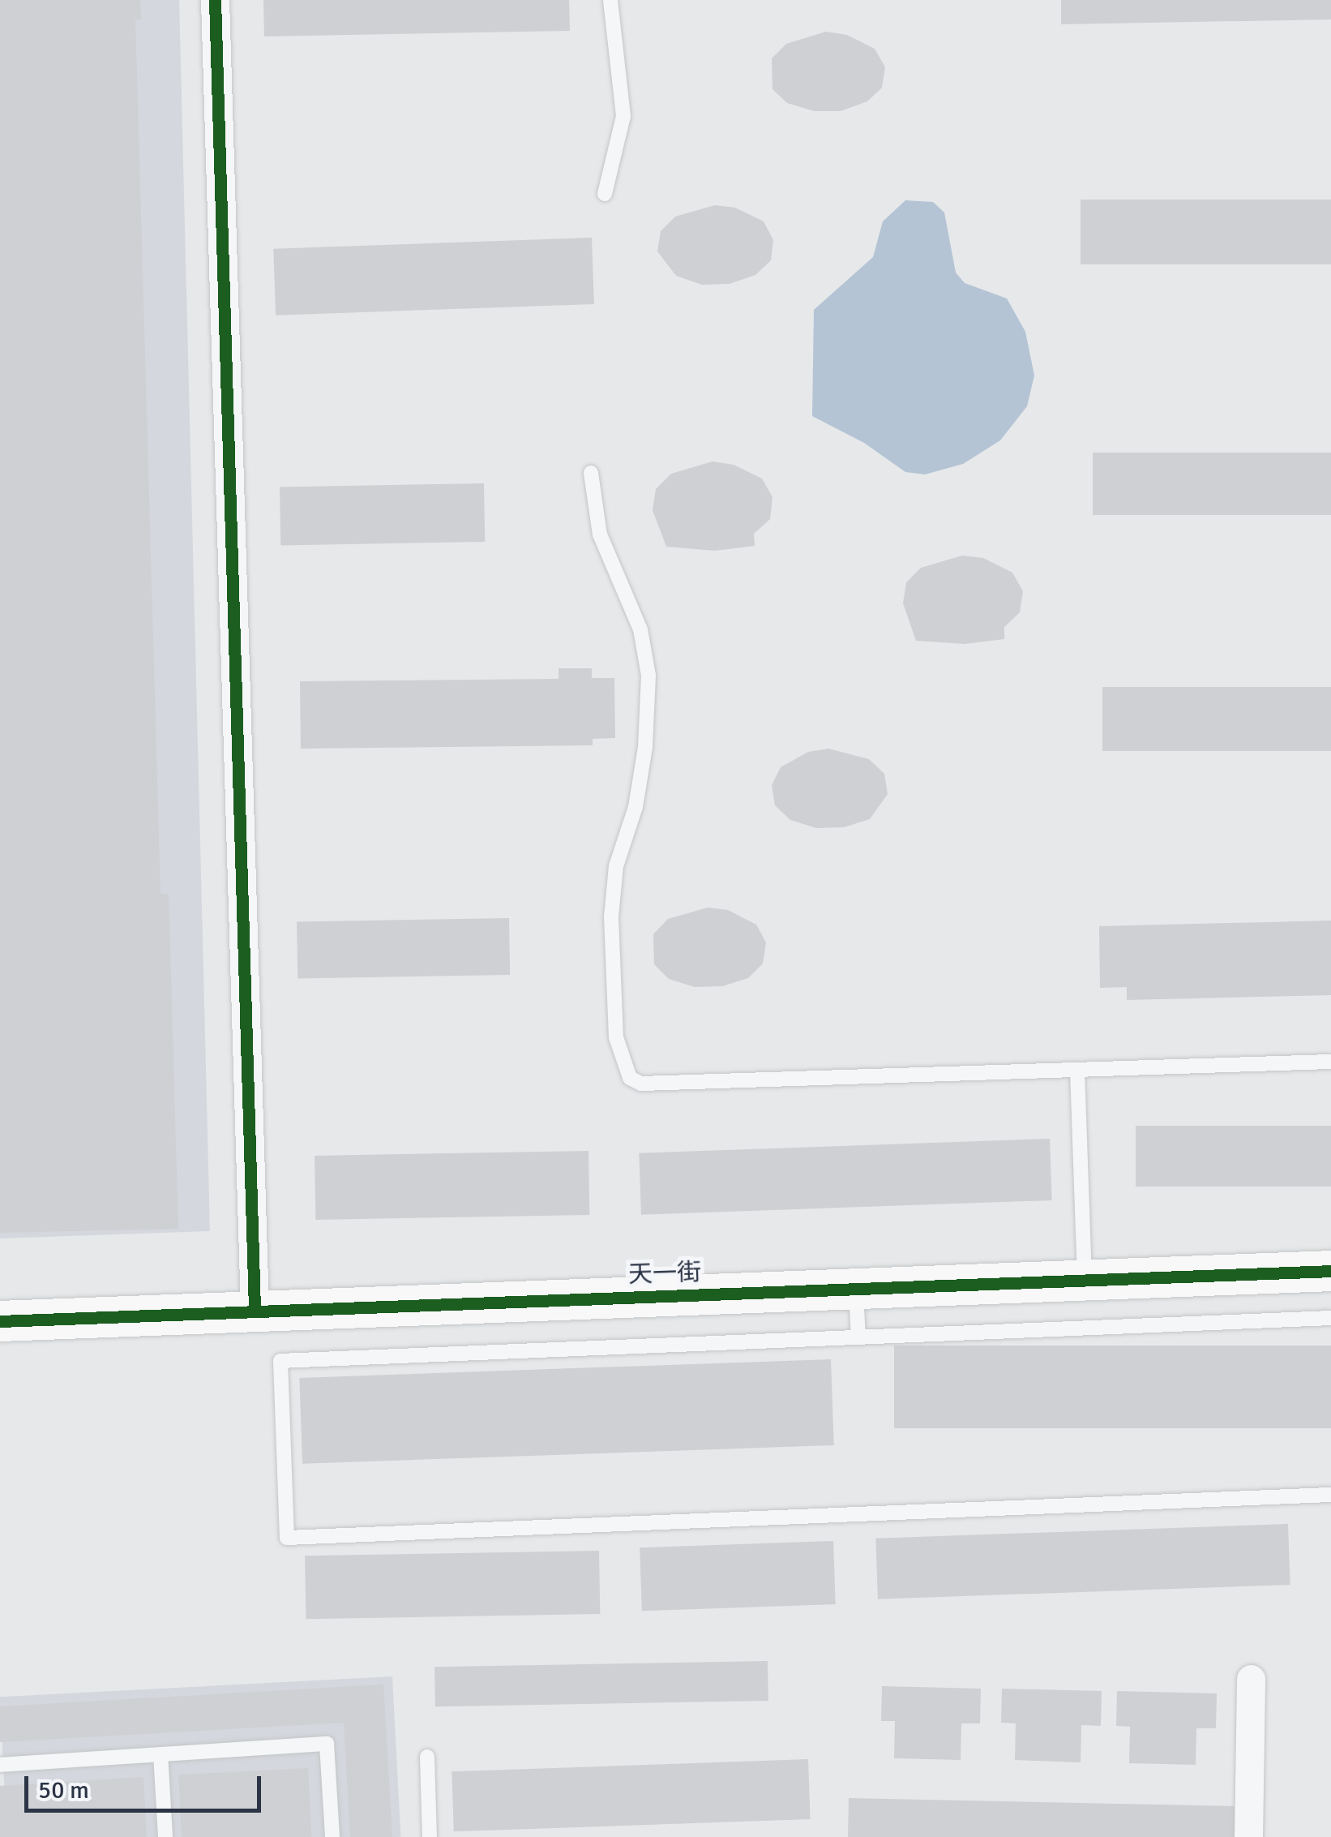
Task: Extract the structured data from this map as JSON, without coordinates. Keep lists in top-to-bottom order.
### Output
{
  "streets": {
    "street": ["天一街"]
  },
  "scale_bar": "50 m"
}
